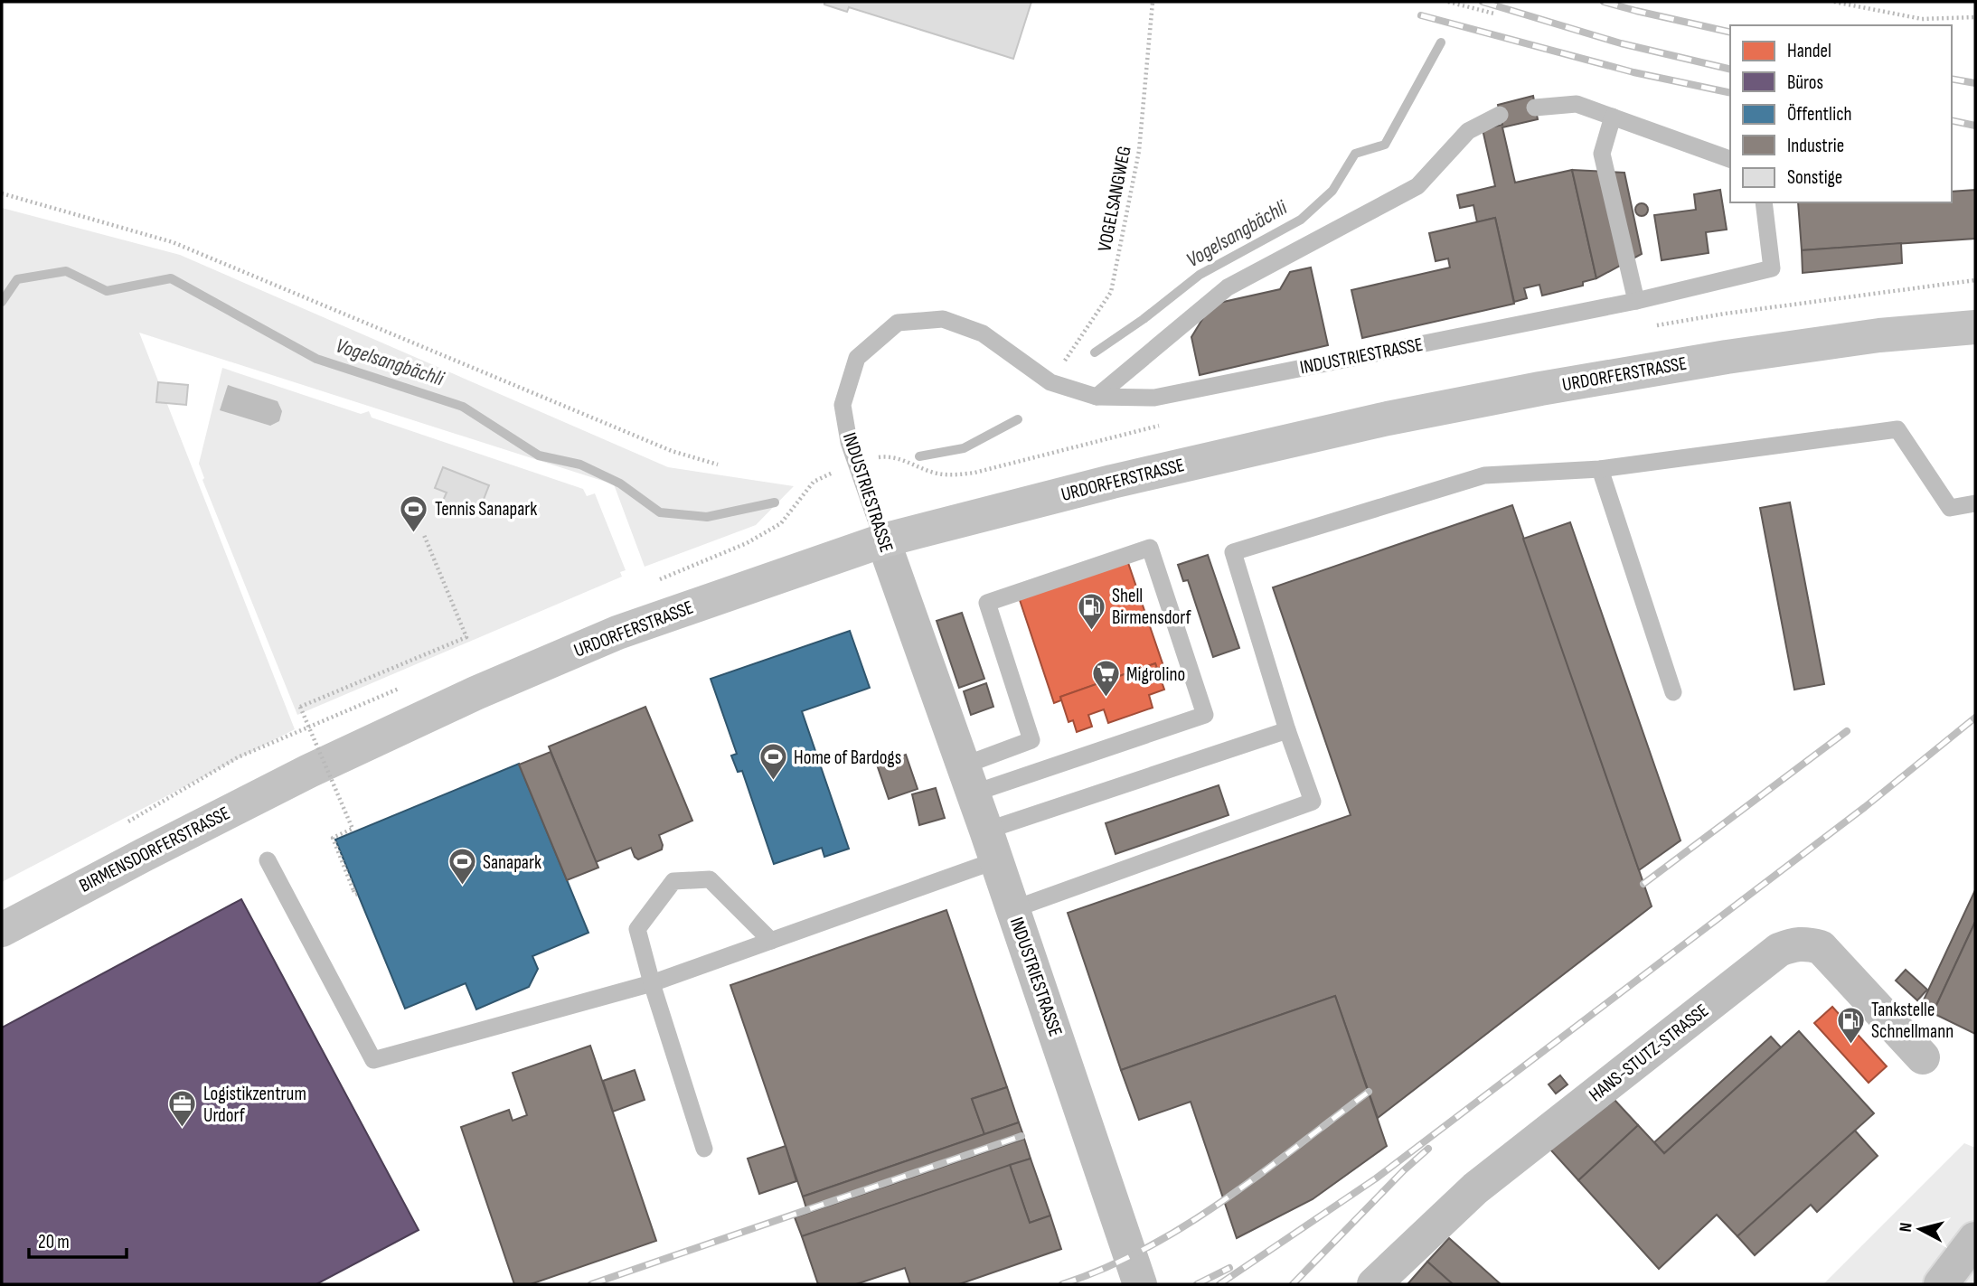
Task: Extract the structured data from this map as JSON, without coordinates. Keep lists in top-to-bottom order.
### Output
{
  "streets": {
    "main road": [
      "INDUSTRIESTRASSE",
      "URDORFERSTRASSE",
      "BIRMENSDORFERSTRASSE",
      "HANS-STUTZ-STRASSE"
    ],
    "path": ["VOGELSANGWEG"]
  },
  "crossings": [
    ["VOGELSANGWEG", "INDUSTRIESTRASSE"],
    ["INDUSTRIESTRASSE", "URDORFERSTRASSE"],
    ["URDORFERSTRASSE", "BIRMENSDORFERSTRASSE"]
  ],
  "water": ["Vogelsangbächli"],
  "places": {
    "sports": ["Tennis Sanapark", "Home of Bardogs", "Sanapark"],
    "fuel station": ["Shell Birmensdorf", "Tankstelle Schnellmann"],
    "supermarket": ["Migrolino"],
    "office": ["Logistikzentrum Urdorf"]
  },
  "legend": [
    "Handel",
    "Büros",
    "Öffentlich",
    "Industrie",
    "Sonstige"
  ],
  "scale_bar": "20 m",
  "north": "left"
}
